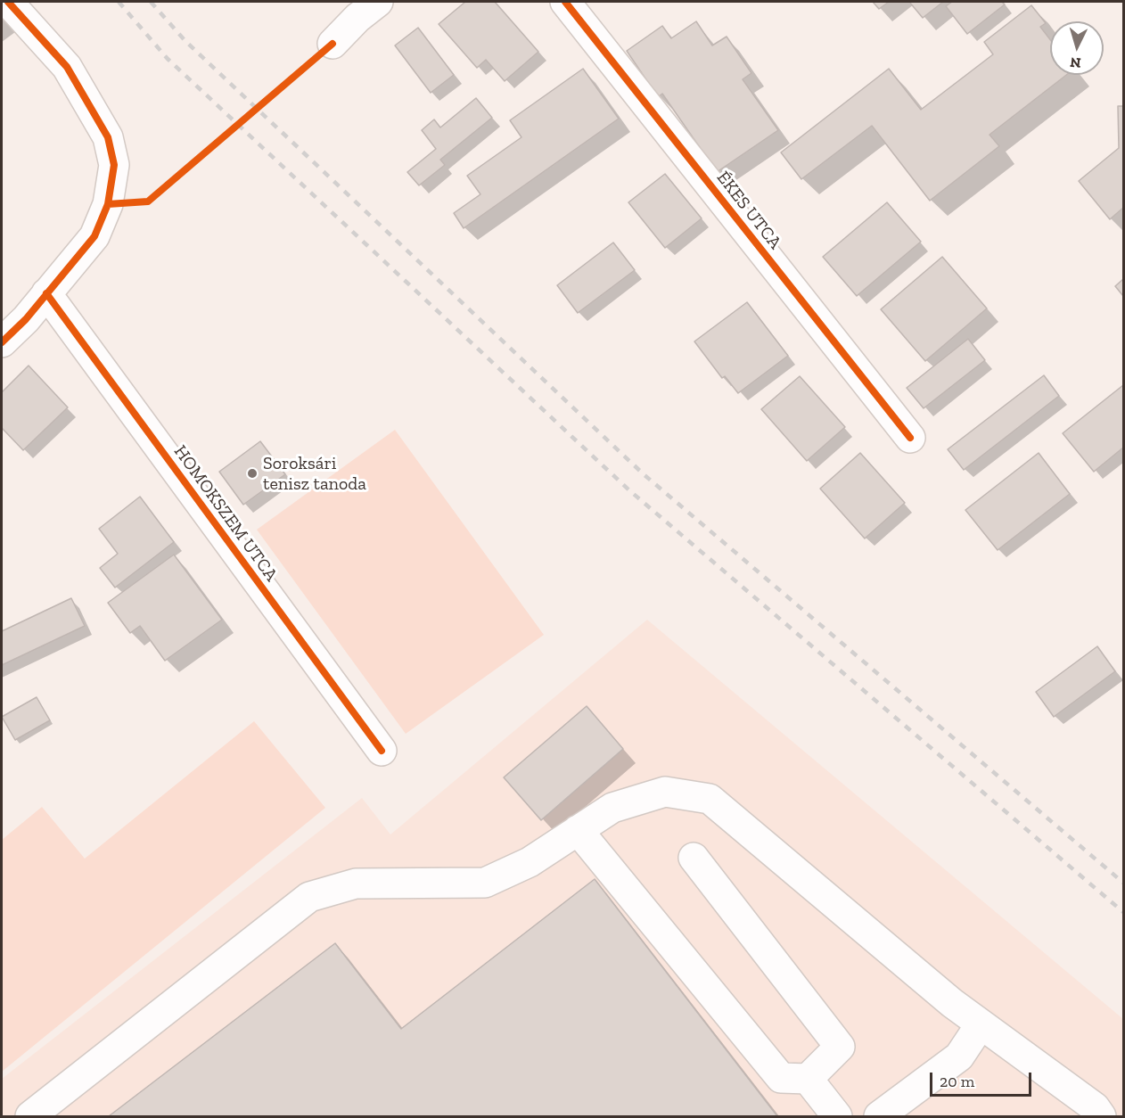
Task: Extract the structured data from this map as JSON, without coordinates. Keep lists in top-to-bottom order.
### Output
{
  "streets": {
    "street": ["ÉKES UTCA", "HOMOKSZEM UTCA"]
  },
  "places": ["Soroksári tenisz tanoda"],
  "scale_bar": "20 m",
  "north": "bottom"
}
